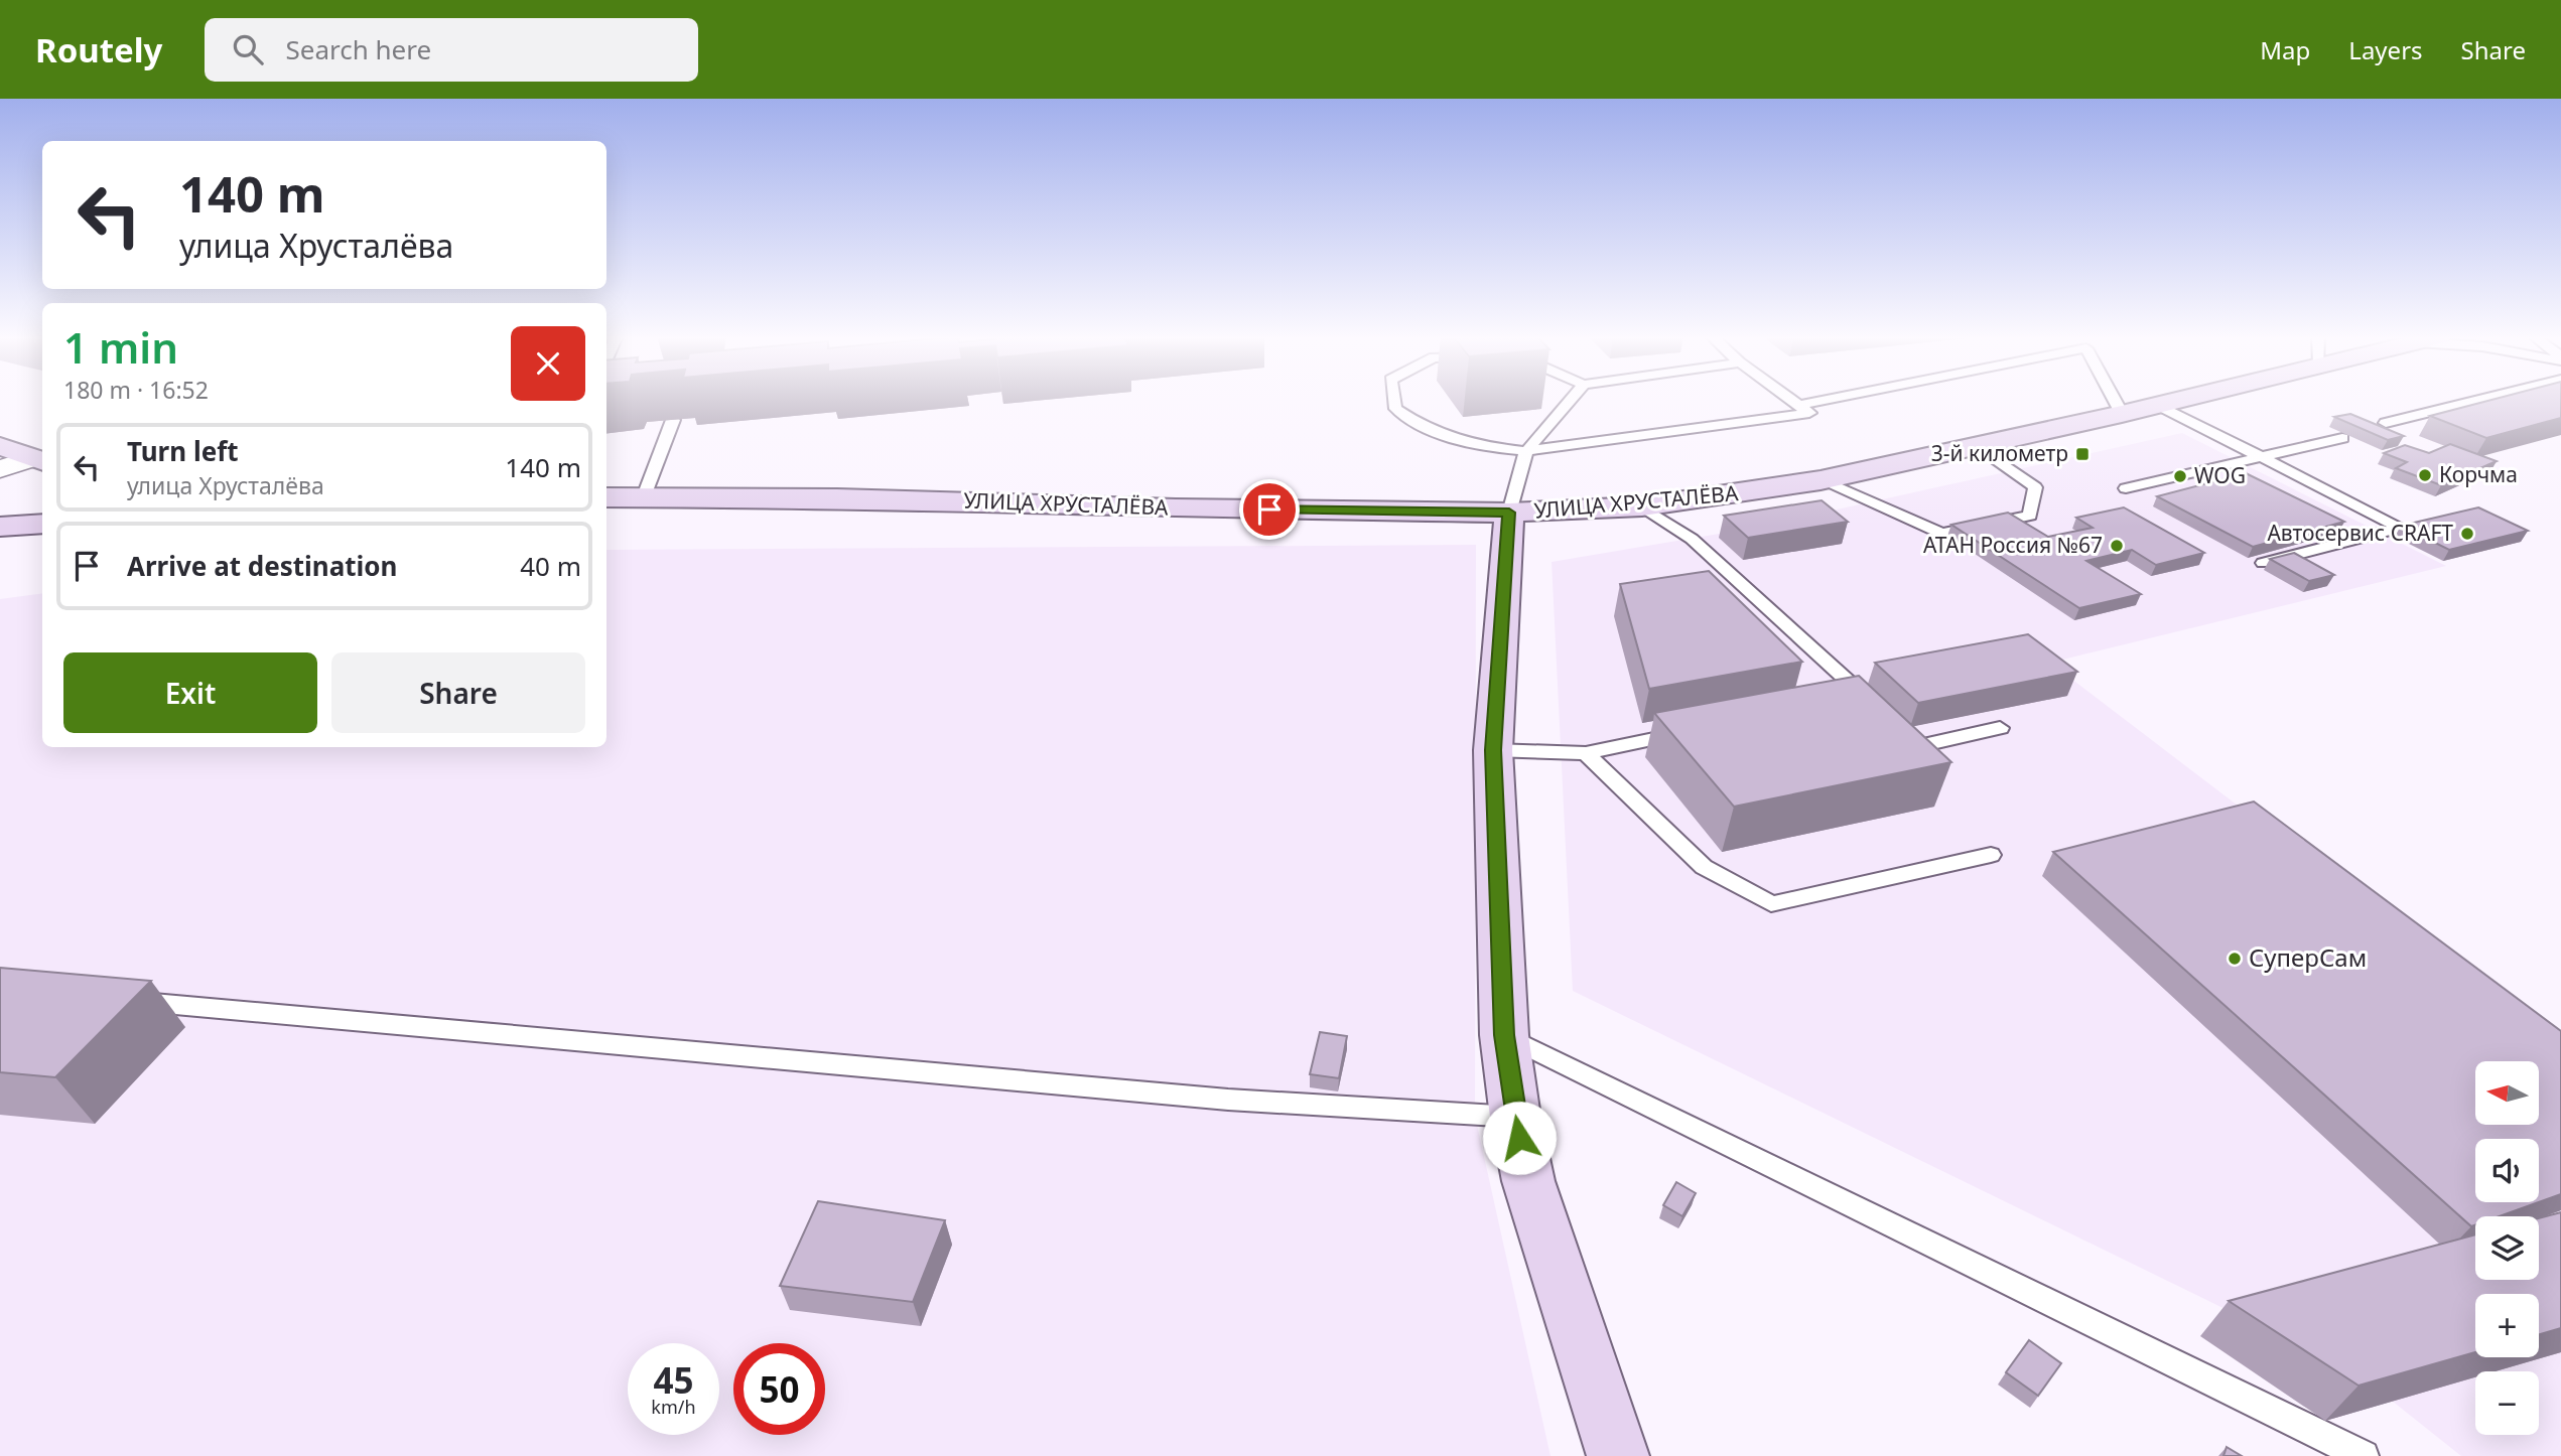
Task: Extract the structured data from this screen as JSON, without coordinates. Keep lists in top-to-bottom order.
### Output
{
  "streets": {
    "main road": ["УЛИЦА ХРУСТАЛЁВА"]
  },
  "places": {
    "transit": ["3-й километр"],
    "other": [
      "Корчма",
      "WOG",
      "Автосервис CRAFT",
      "АТАН Россия №67",
      "СуперСам"
    ]
  },
  "north": "left",
  "page": {
    "header": "Routely",
    "search": "Search here",
    "nav": ["Map", "Layers", "Share"],
    "turn": ["140 m", "улица Хрусталёва"],
    "heading": ["1 min", "180 m · 16:52"],
    "list": [
      {
        "name": "Turn left",
        "note": "улица Хрусталёва",
        "value": "140 m"
      },
      {
        "name": "Arrive at destination",
        "value": "40 m"
      }
    ],
    "buttons": ["Exit", "Share"],
    "map_buttons": ["+", "−"],
    "speed": "45 km/h",
    "limit": "50"
  }
}
